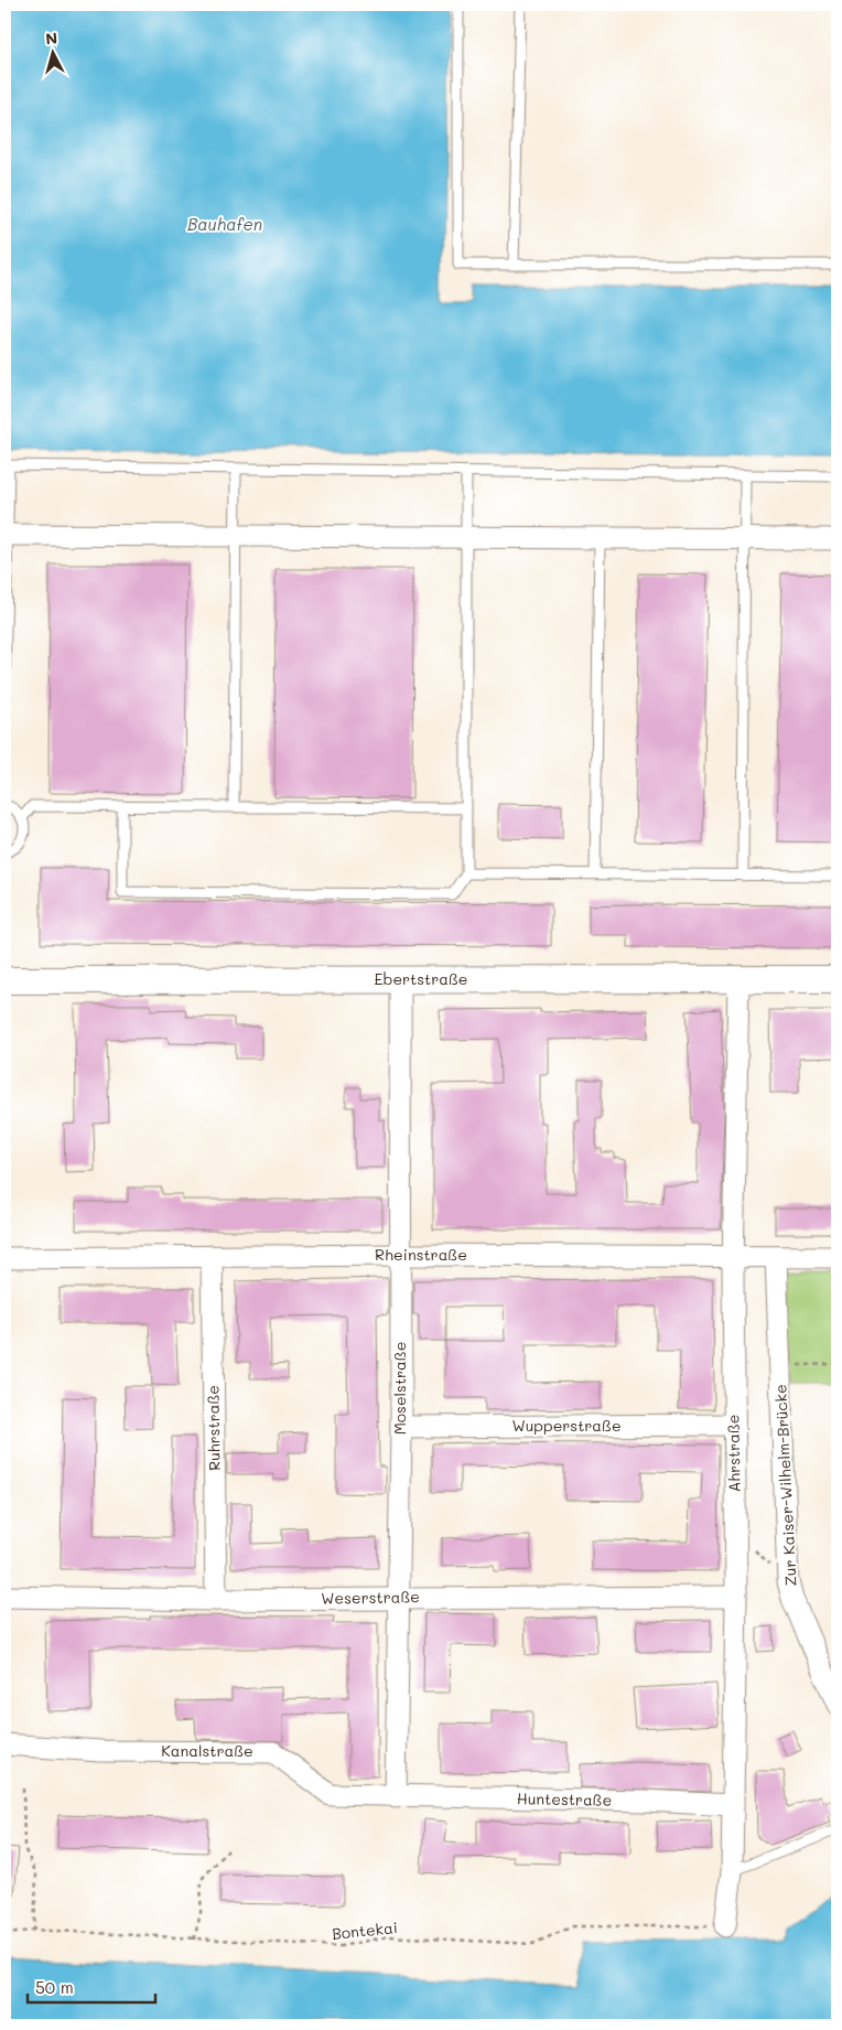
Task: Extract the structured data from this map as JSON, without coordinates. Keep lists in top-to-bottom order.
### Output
{
  "streets": {
    "street": [
      "Ebertstraße",
      "Rheinstraße",
      "Moselstraße",
      "Wupperstraße",
      "Ruhrstraße",
      "Ahrstraße",
      "Zur Kaiser-Wilhelm-Brücke",
      "Weserstraße",
      "Kanalstraße",
      "Huntestraße"
    ],
    "path": ["Bontekai"]
  },
  "crossings": [
    ["Ebertstraße", "Moselstraße"],
    ["Ebertstraße", "Ahrstraße"],
    ["Rheinstraße", "Moselstraße"],
    ["Rheinstraße", "Ruhrstraße"],
    ["Rheinstraße", "Ahrstraße"],
    ["Rheinstraße", "Zur Kaiser-Wilhelm-Brücke"],
    ["Moselstraße", "Wupperstraße"],
    ["Moselstraße", "Weserstraße"],
    ["Moselstraße", "Kanalstraße"],
    ["Moselstraße", "Huntestraße"],
    ["Wupperstraße", "Ahrstraße"],
    ["Ruhrstraße", "Weserstraße"],
    ["Ahrstraße", "Weserstraße"],
    ["Ahrstraße", "Huntestraße"],
    ["Ahrstraße", "Bontekai"],
    ["Kanalstraße", "Huntestraße"]
  ],
  "water": ["Bauhafen"],
  "scale_bar": "50 m",
  "north": "top"
}
